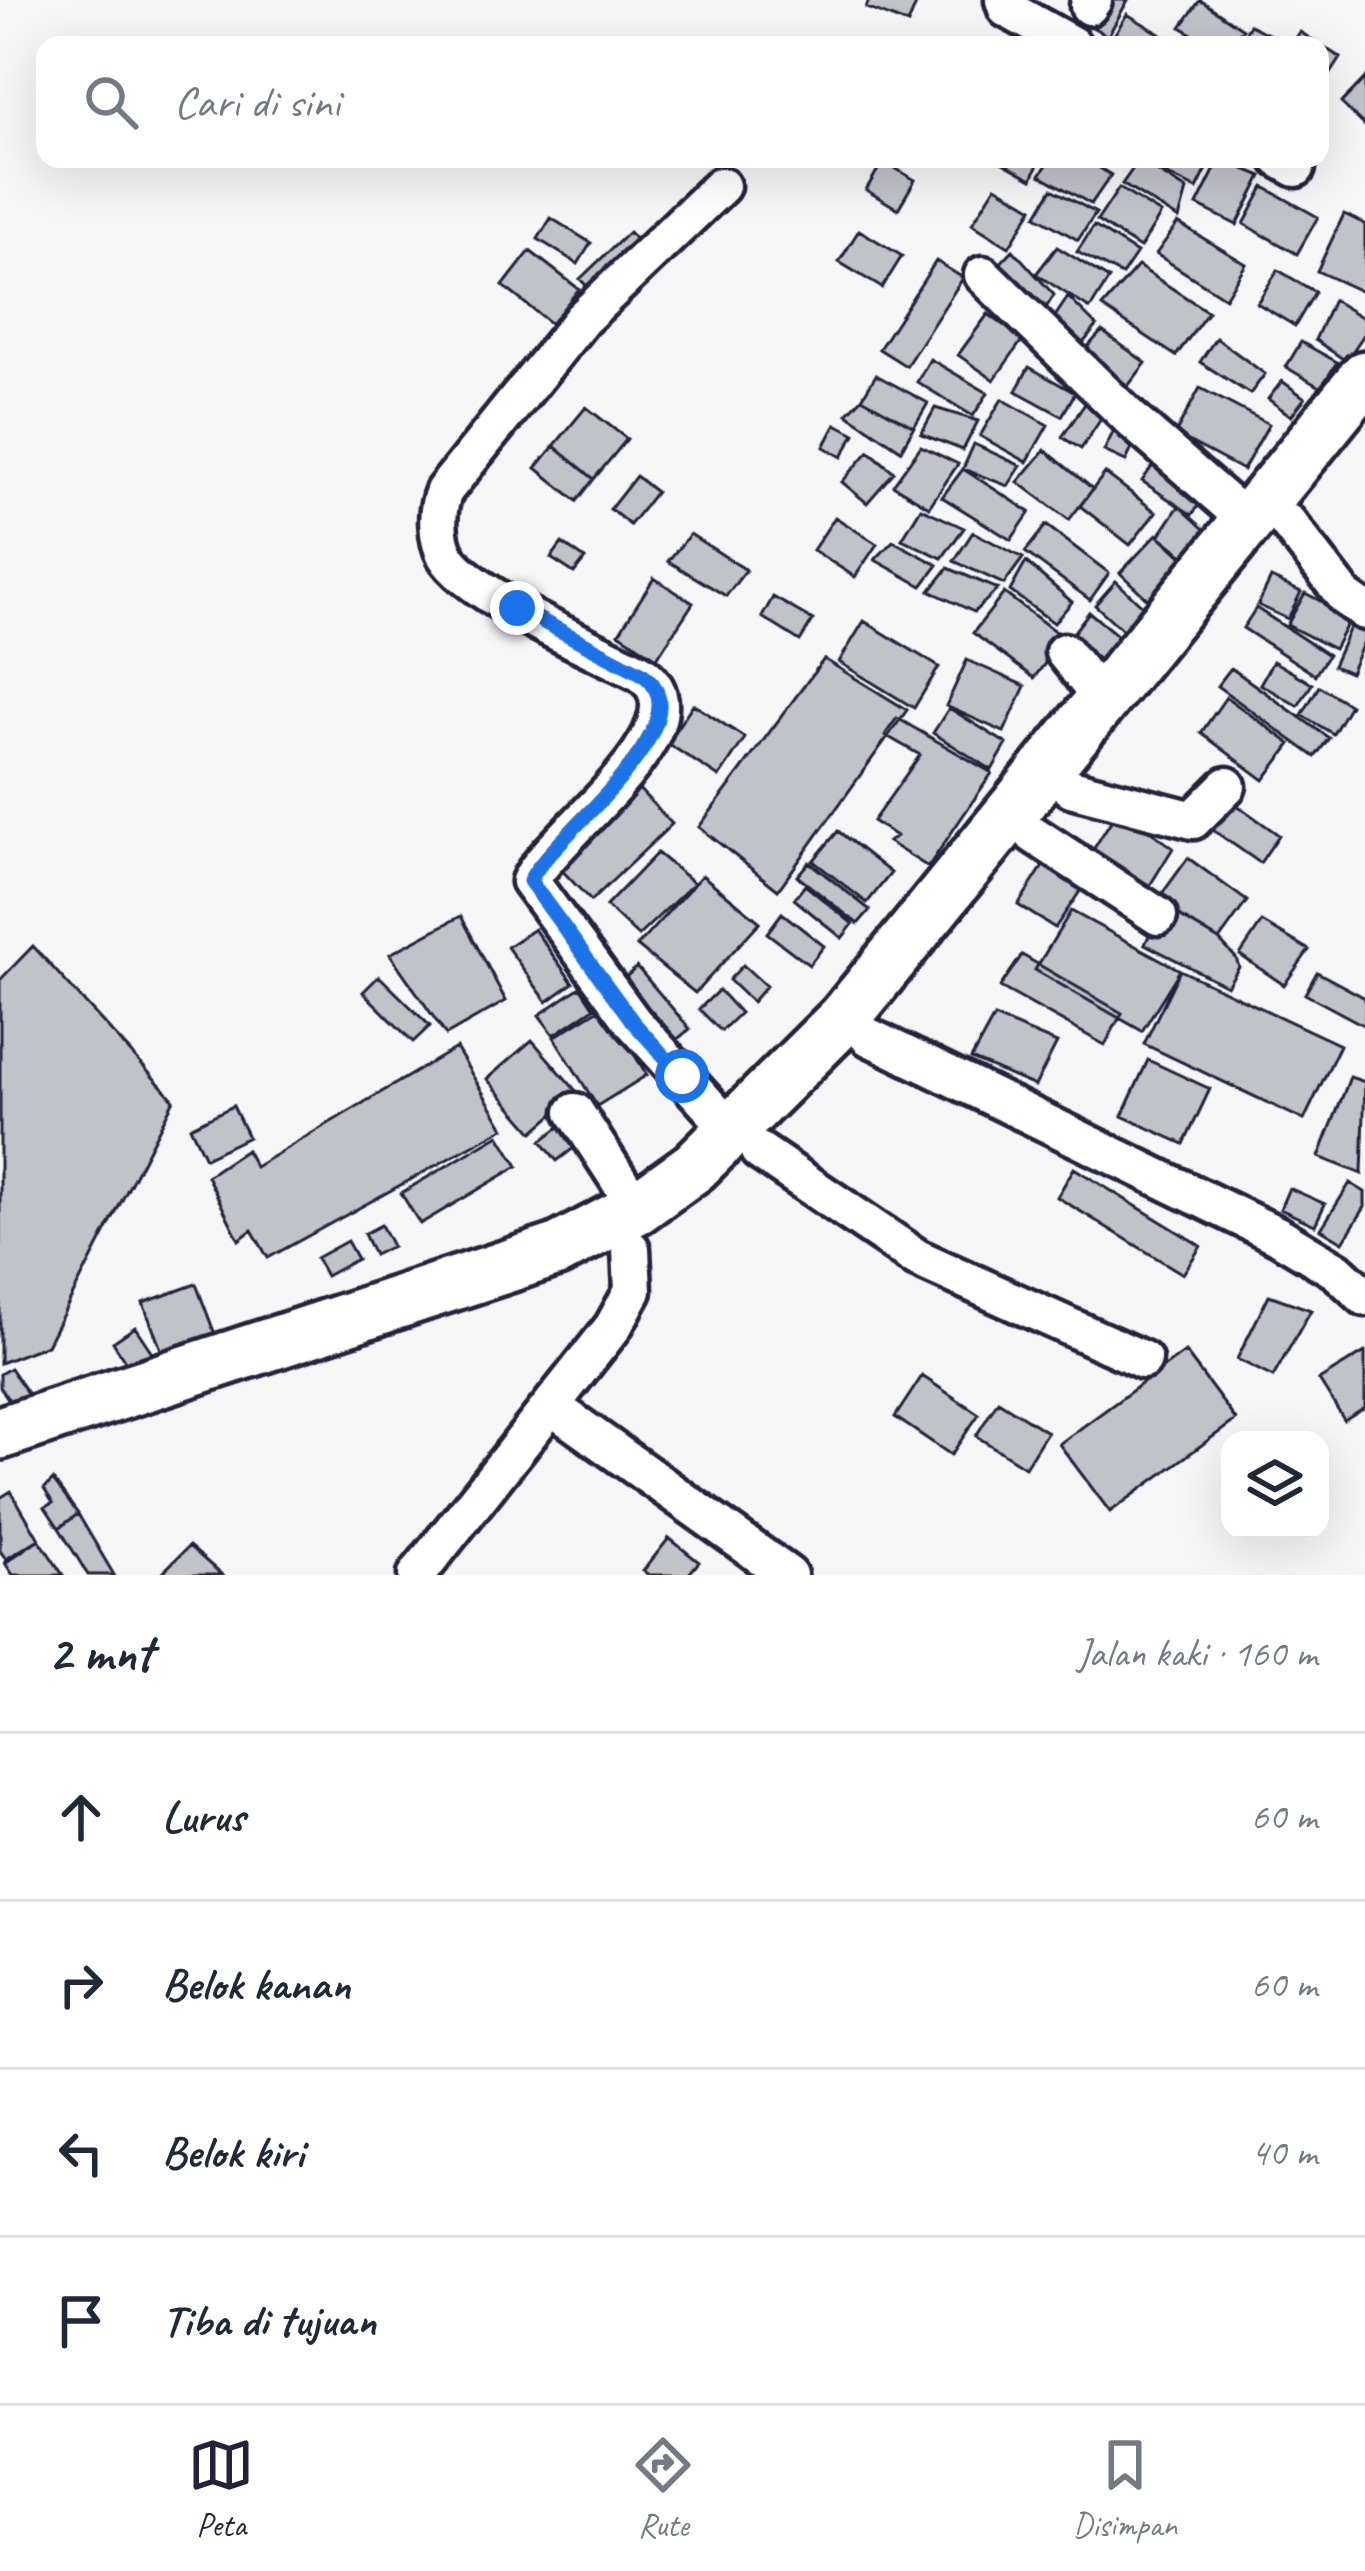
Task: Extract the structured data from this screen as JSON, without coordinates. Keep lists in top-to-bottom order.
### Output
{
  "page": {
    "search": "Cari di sini",
    "heading": ["2 mnt", "Jalan kaki · 160 m"],
    "list": [
      ["Lurus", "60 m"],
      ["Belok kanan", "60 m"],
      ["Belok kiri", "40 m"],
      "Tiba di tujuan"
    ],
    "nav": ["Peta", "Rute", "Disimpan"]
  }
}
